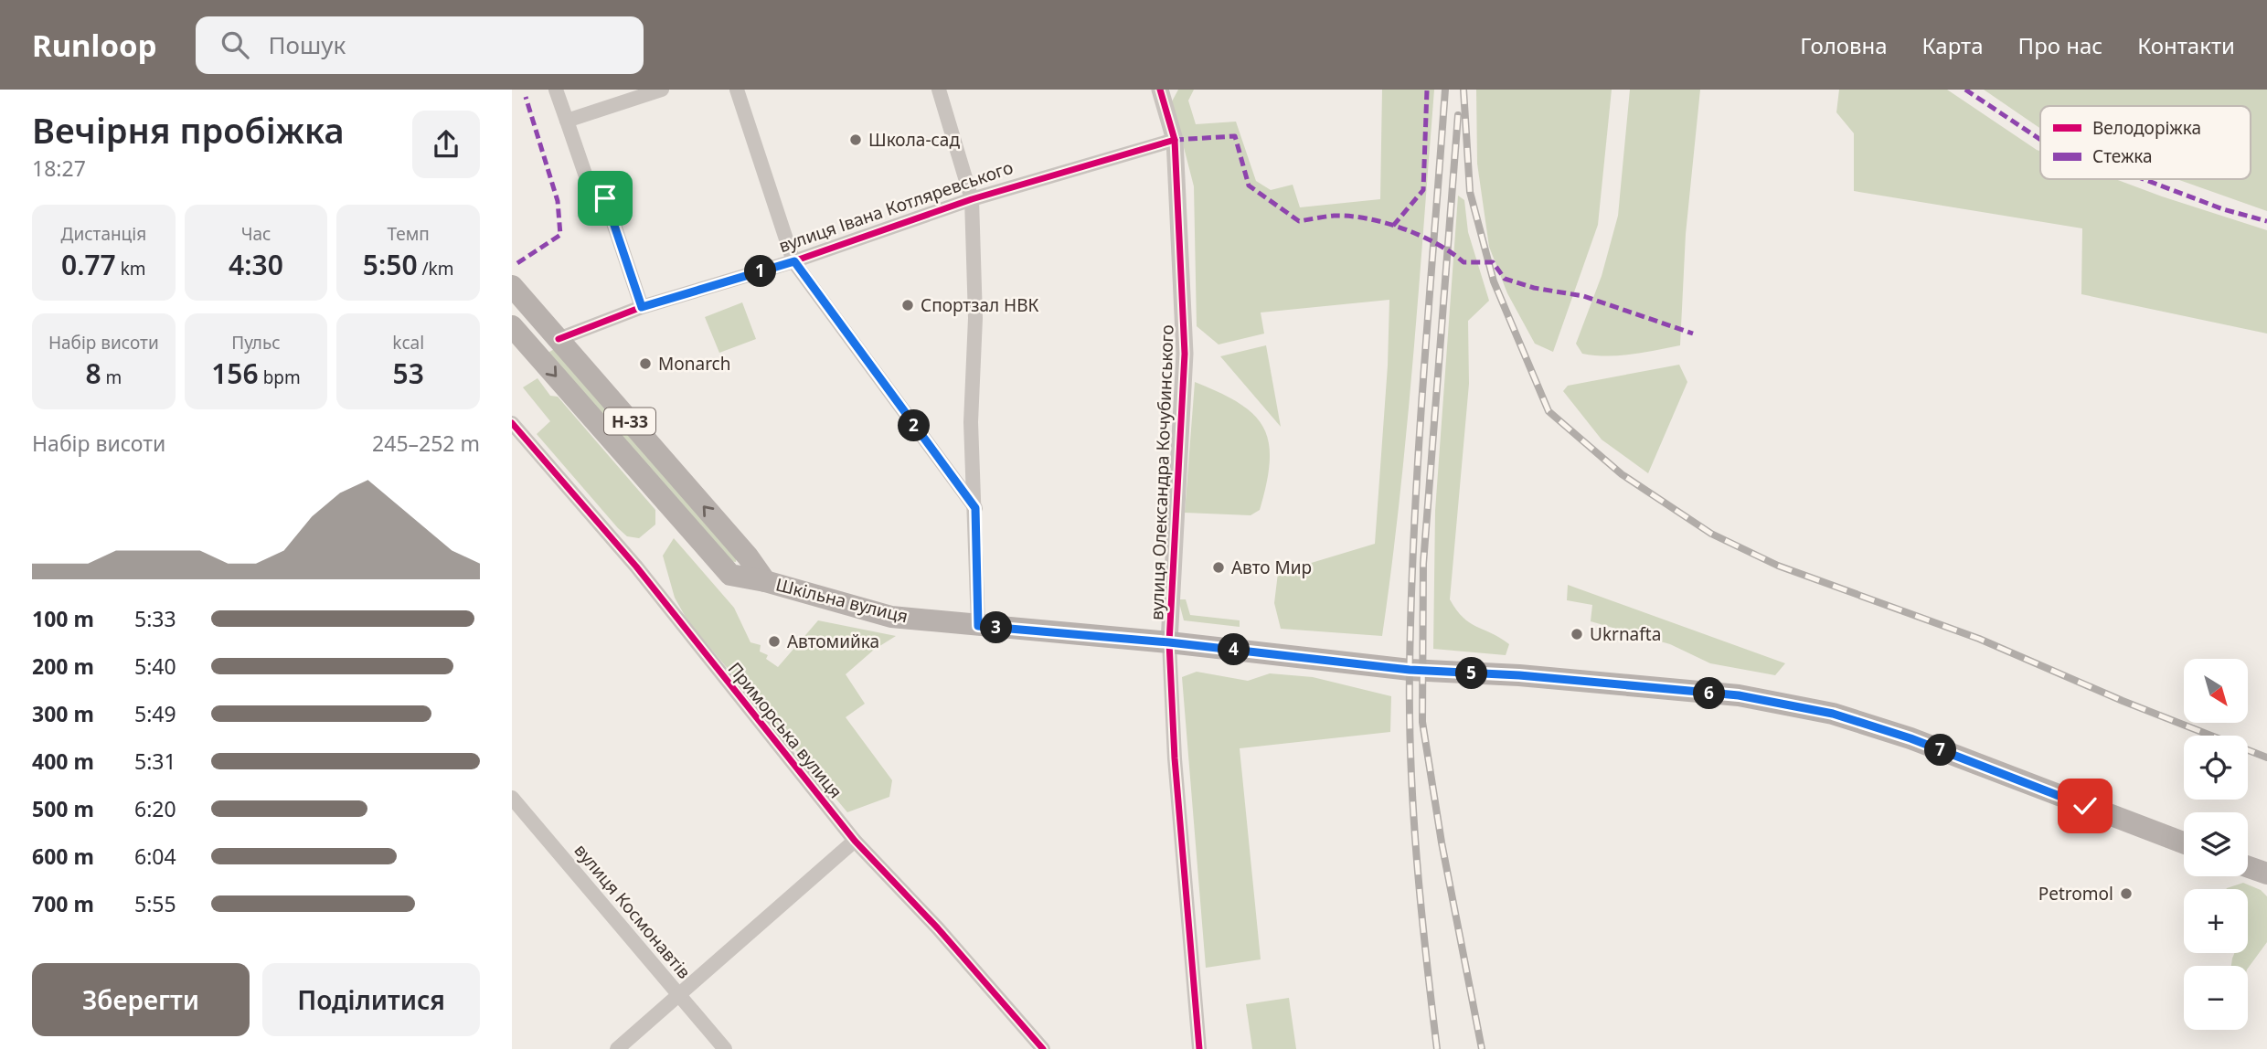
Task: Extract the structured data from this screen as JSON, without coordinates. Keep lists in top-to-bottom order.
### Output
{
  "streets": {
    "main road": ["Н-33", "Шкільна вулиця"],
    "street": [
      "вулиця Івана Котляревського",
      "вулиця Олександра Кочубинського",
      "Приморська вулиця",
      "вулиця Космонавтів"
    ]
  },
  "crossings": [
    ["вулиця Івана Котляревського", "Н-33"],
    ["вулиця Івана Котляревського", "вулиця Олександра Кочубинського"],
    ["Н-33", "Шкільна вулиця"],
    ["вулиця Олександра Кочубинського", "Шкільна вулиця"]
  ],
  "places": [
    "Школа-сад",
    "Спортзал НВК",
    "Monarch",
    "Авто Мир",
    "Ukrnafta",
    "Автомийка",
    "Petromol"
  ],
  "legend": ["Велодоріжка", "Стежка"],
  "north": "bottom right",
  "page": {
    "header": "Runloop",
    "search": "Пошук",
    "nav": [
      "Головна",
      "Карта",
      "Про нас",
      "Контакти"
    ],
    "heading": ["Вечірня пробіжка", "18:27"],
    "stats": [
      ["Дистанція", "0.77 km"],
      ["Час", "4:30"],
      ["Темп", "5:50 /km"],
      ["Набір висоти", "8 m"],
      ["Пульс", "156 bpm"],
      ["kcal", "53"]
    ],
    "pins": [
      "1",
      "2",
      "3",
      "4",
      "5",
      "6",
      "7"
    ],
    "chart": ["Набір висоти", "245–252 m"],
    "list": [
      {
        "name": "100 m",
        "note": "5:33"
      },
      {
        "name": "200 m",
        "note": "5:40"
      },
      {
        "name": "300 m",
        "note": "5:49"
      },
      {
        "name": "400 m",
        "note": "5:31"
      },
      {
        "name": "500 m",
        "note": "6:20"
      },
      {
        "name": "600 m",
        "note": "6:04"
      },
      {
        "name": "700 m",
        "note": "5:55"
      }
    ],
    "map_buttons": ["+", "−"],
    "buttons": ["Зберегти", "Поділитися"]
  }
}
